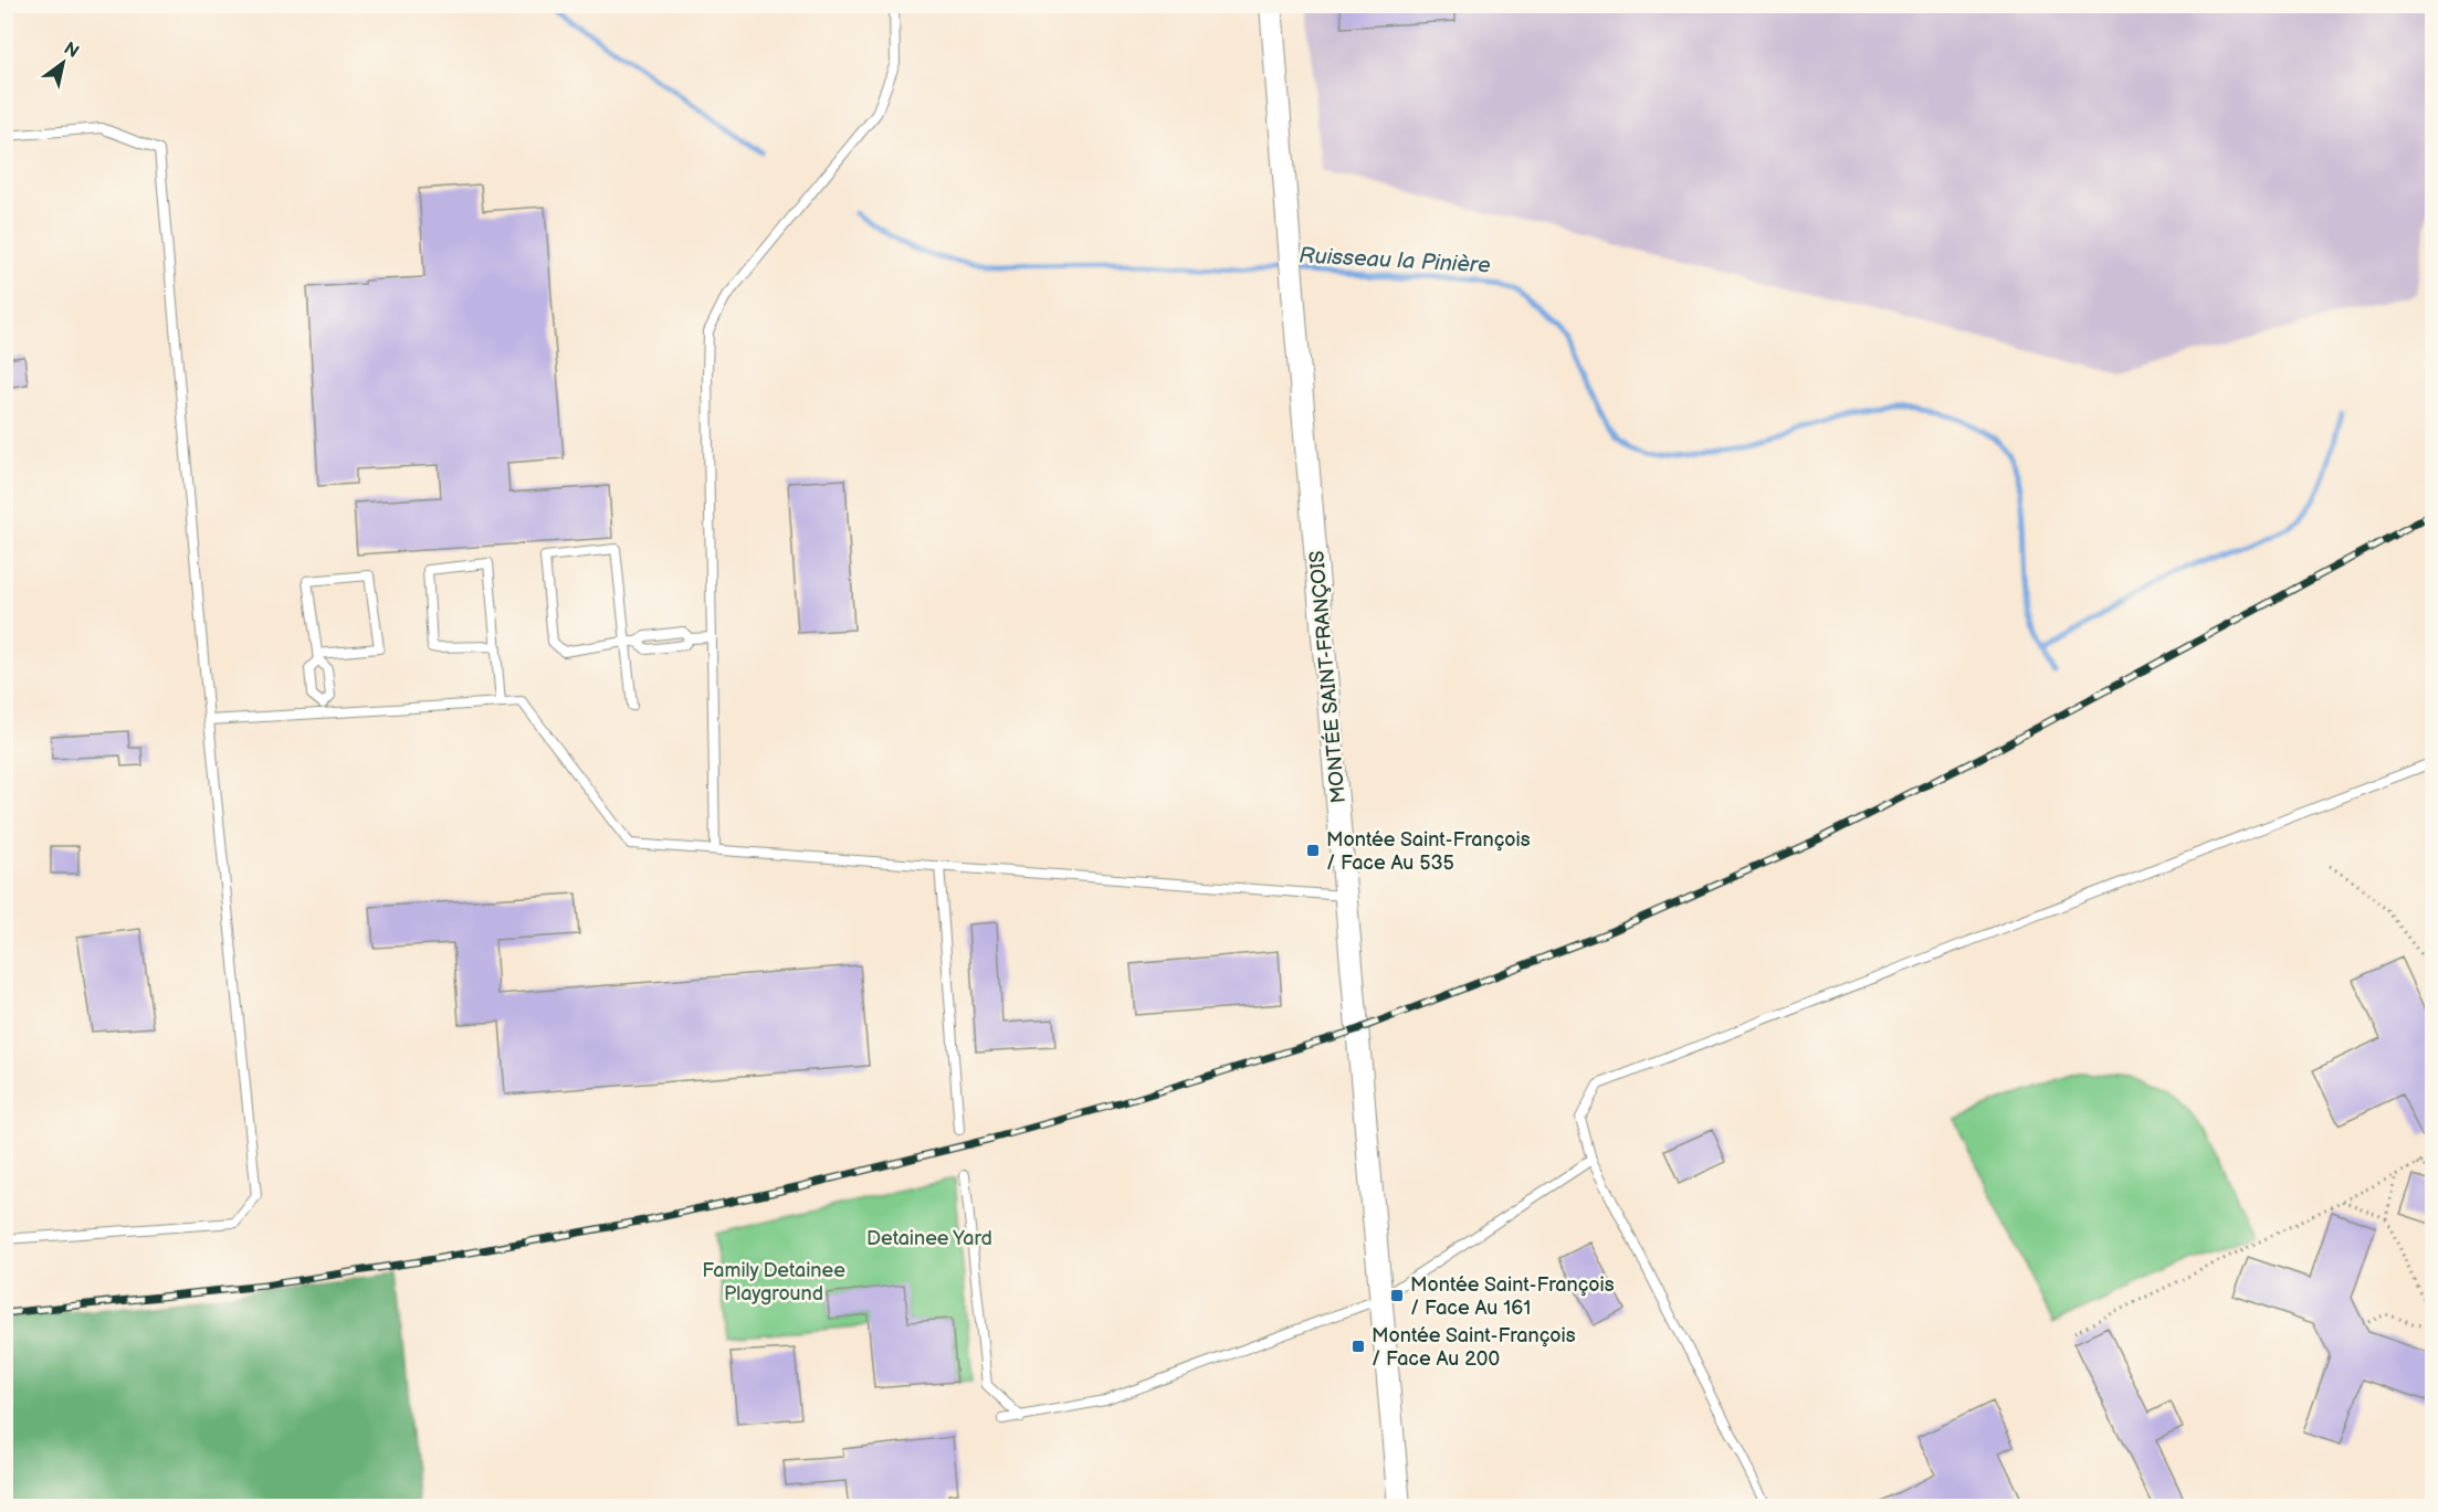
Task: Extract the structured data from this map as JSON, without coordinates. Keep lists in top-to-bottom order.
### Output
{
  "streets": {
    "street": ["MONTÉE SAINT-FRANÇOIS"]
  },
  "water": ["Ruisseau la Pinière"],
  "parks": ["Detainee Yard", "Family Detainee Playground"],
  "places": {
    "transit": ["Montée Saint-François / Face Au 535", "Montée Saint-François / Face Au 161", "Montée Saint-François / Face Au 200"]
  },
  "north": "top right"
}
